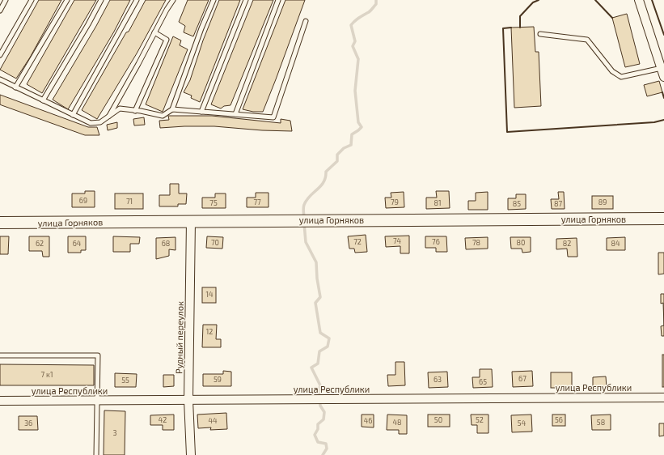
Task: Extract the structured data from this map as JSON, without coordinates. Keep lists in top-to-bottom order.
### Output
{
  "streets": {
    "street": ["улица Горняков", "Рудный переулок", "улица Республики"]
  },
  "crossings": [
    ["улица Горняков", "Рудный переулок"],
    ["Рудный переулок", "улица Республики"]
  ],
  "house_numbers": [
    "69",
    "71",
    "77",
    "79",
    "89",
    "75",
    "81",
    "85",
    "87",
    "74",
    "72",
    "76",
    "70",
    "78",
    "80",
    "62",
    "64",
    "68",
    "82",
    "84",
    "14",
    "12",
    "7 к1",
    "67",
    "59",
    "63",
    "55",
    "65",
    "42",
    "50",
    "52",
    "56",
    "44",
    "46",
    "48",
    "58",
    "36",
    "54",
    "3"
  ]
}
